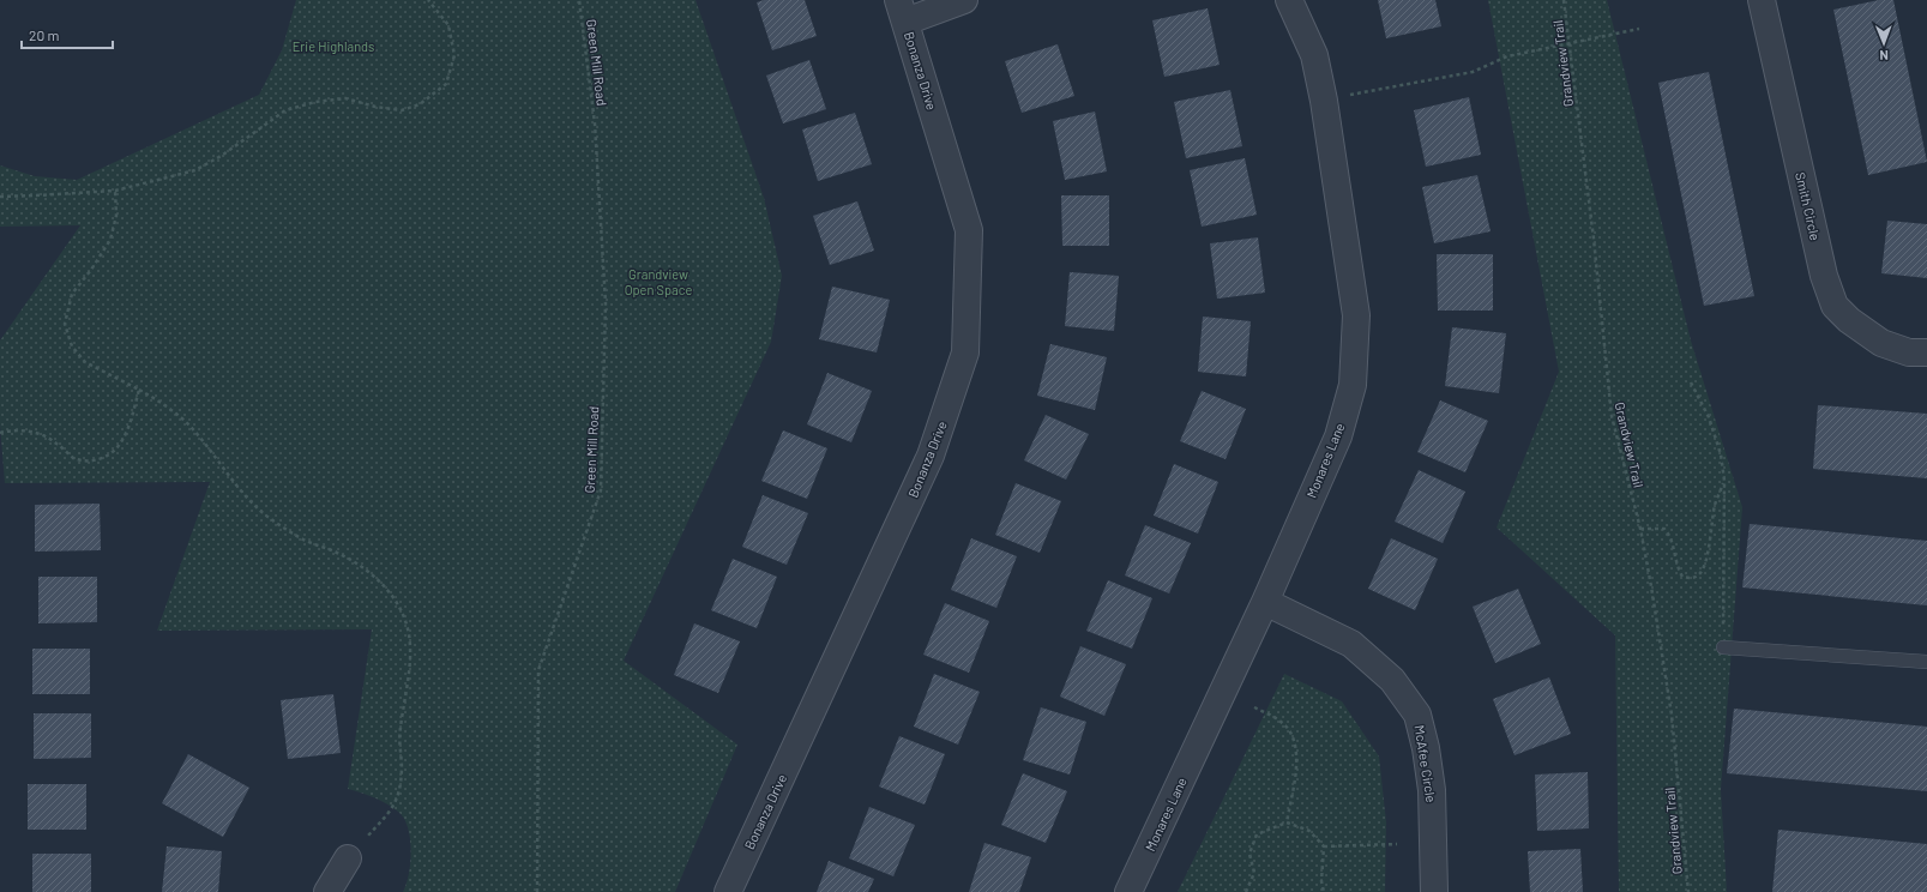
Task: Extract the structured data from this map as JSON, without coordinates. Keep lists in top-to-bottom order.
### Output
{
  "streets": {
    "street": [
      "Bonanza Drive",
      "Smith Circle",
      "Monares Lane",
      "McAfee Circle"
    ],
    "path": ["Green Mill Road", "Grandview Trail"]
  },
  "crossings": [
    ["Monares Lane", "McAfee Circle"]
  ],
  "parks": ["Erie Highlands", "Grandview Open Space"],
  "scale_bar": "20 m",
  "north": "bottom"
}
